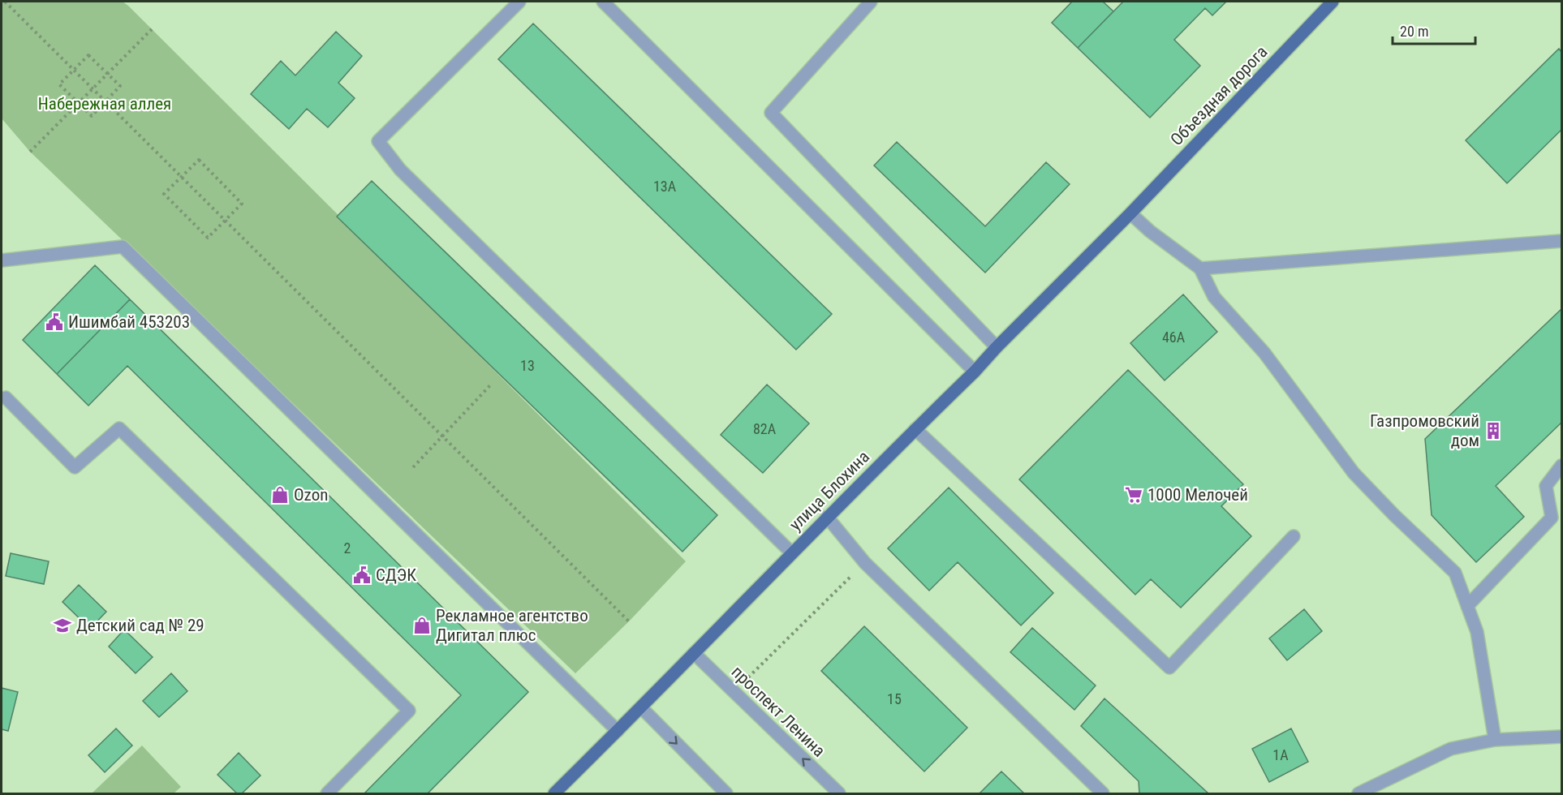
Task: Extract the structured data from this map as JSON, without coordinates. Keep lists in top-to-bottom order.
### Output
{
  "streets": {
    "main road": ["Объездная дорога", "улица Блохина"],
    "street": ["проспект Ленина"]
  },
  "crossings": [
    ["Объездная дорога", "улица Блохина"],
    ["улица Блохина", "проспект Ленина"]
  ],
  "parks": ["Набережная аллея"],
  "places": {
    "public building": ["Ишимбай 453203", "СДЭК"],
    "building": ["Газпромовский дом"],
    "shop": ["Ozon", "Рекламное агентство Дигитал плюс"],
    "supermarket": ["1000 Мелочей"],
    "school or university": ["Детский сад № 29"]
  },
  "house_numbers": [
    "13А",
    "46А",
    "13",
    "82А",
    "2",
    "15",
    "1А"
  ],
  "scale_bar": "20 m"
}
